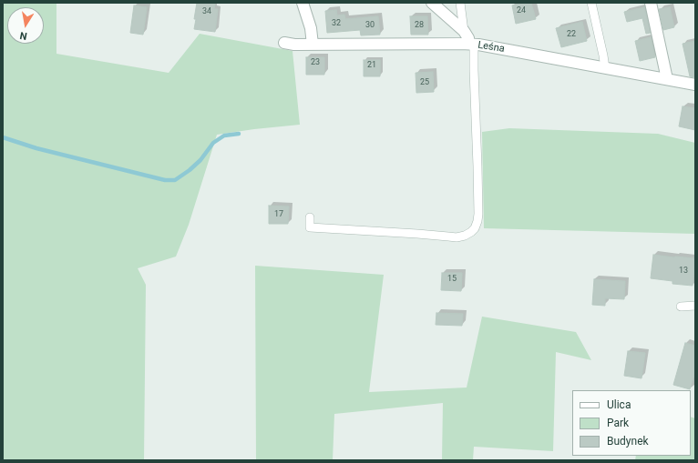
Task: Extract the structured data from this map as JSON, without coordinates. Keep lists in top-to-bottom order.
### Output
{
  "streets": {
    "street": ["Leśna"]
  },
  "house_numbers": [
    "24",
    "34",
    "32",
    "30",
    "28",
    "22",
    "23",
    "21",
    "25",
    "17",
    "13",
    "15"
  ],
  "legend": ["Ulica", "Park", "Budynek"],
  "north": "bottom"
}
